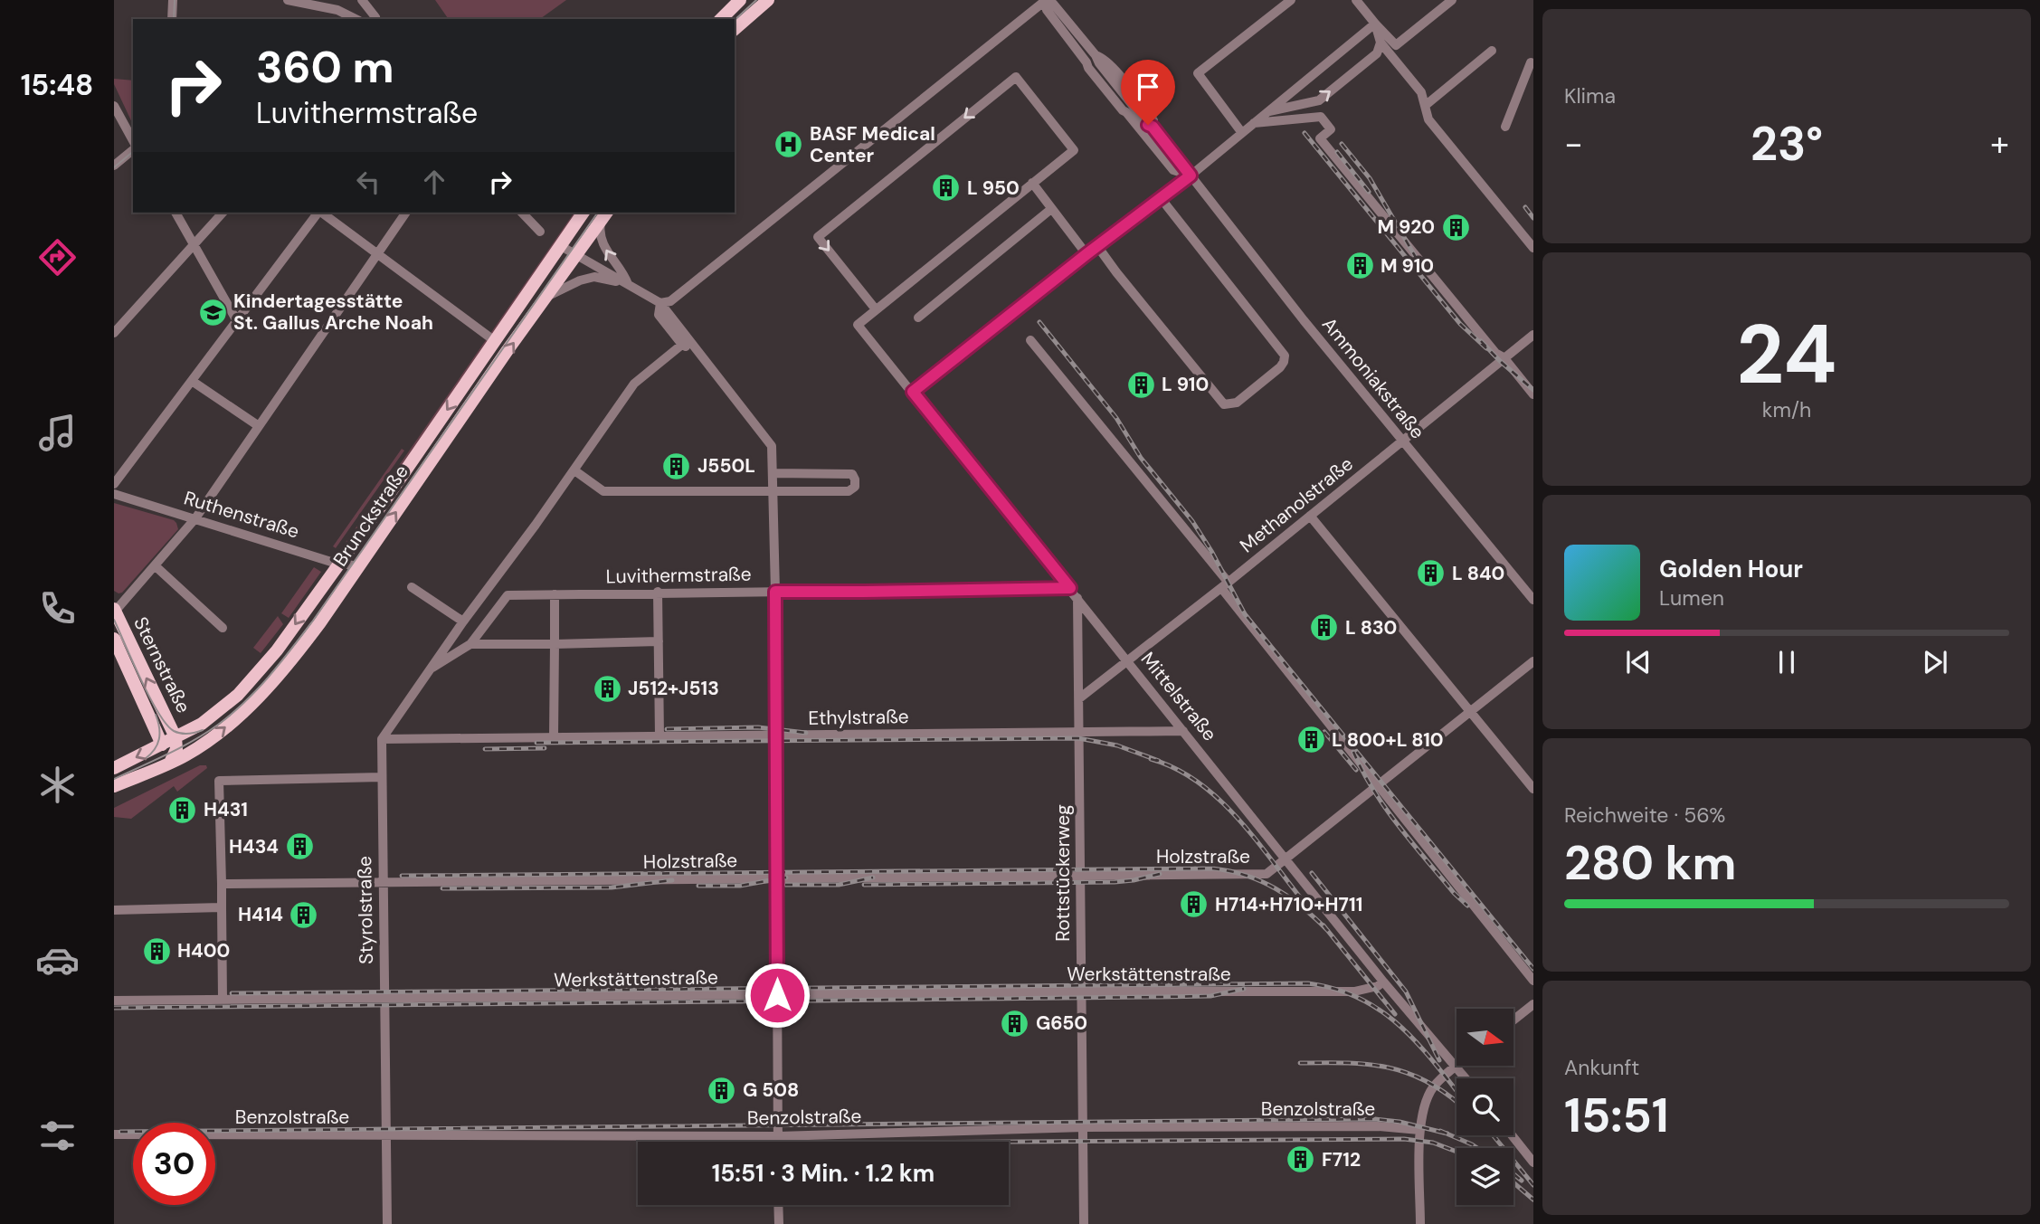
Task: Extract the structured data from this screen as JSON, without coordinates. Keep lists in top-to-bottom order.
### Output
{
  "streets": {
    "main road": ["Brunckstraße", "Sternstraße"],
    "street": [
      "Ammoniakstraße",
      "Methanolstraße",
      "Ruthenstraße",
      "Luvithermstraße",
      "Mittelstraße",
      "Ethylstraße",
      "Holzstraße",
      "Rottstückerweg",
      "Styrolstraße",
      "Werkstättenstraße",
      "Benzolstraße"
    ]
  },
  "crossings": [
    ["Ammoniakstraße", "Methanolstraße"],
    ["Methanolstraße", "Mittelstraße"],
    ["Methanolstraße", "Rottstückerweg"],
    ["Ruthenstraße", "Brunckstraße"],
    ["Brunckstraße", "Sternstraße"],
    ["Luvithermstraße", "Mittelstraße"],
    ["Mittelstraße", "Ethylstraße"],
    ["Mittelstraße", "Holzstraße"],
    ["Mittelstraße", "Rottstückerweg"],
    ["Mittelstraße", "Werkstättenstraße"],
    ["Ethylstraße", "Rottstückerweg"],
    ["Ethylstraße", "Styrolstraße"],
    ["Holzstraße", "Rottstückerweg"],
    ["Holzstraße", "Styrolstraße"],
    ["Rottstückerweg", "Werkstättenstraße"],
    ["Rottstückerweg", "Benzolstraße"],
    ["Styrolstraße", "Werkstättenstraße"],
    ["Styrolstraße", "Benzolstraße"]
  ],
  "places": {
    "hospital": ["BASF Medical Center"],
    "building": [
      "L 950",
      "M 920",
      "M 910",
      "L 910",
      "J550L",
      "L 840",
      "L 830",
      "J512+J513",
      "L 800+L 810",
      "H431",
      "H434",
      "H714+H710+H711",
      "H414",
      "H400",
      "G650",
      "G 508",
      "F712"
    ],
    "school or university": ["Kindertagesstätte St. Gallus Arche Noah"]
  },
  "north": "right",
  "page": {
    "tabs": "15:48",
    "tile": [
      "Klima",
      ["24", "km/h"],
      ["Reichweite · 56%", "280 km"],
      ["Ankunft", "15:51"]
    ],
    "turn": ["360 m", "Luvithermstraße"],
    "heat": ["−", "23°", "+"],
    "song": ["Golden Hour", "Lumen"],
    "limit": "30",
    "trip": "15:51 · 3 Min. · 1.2 km"
  }
}
